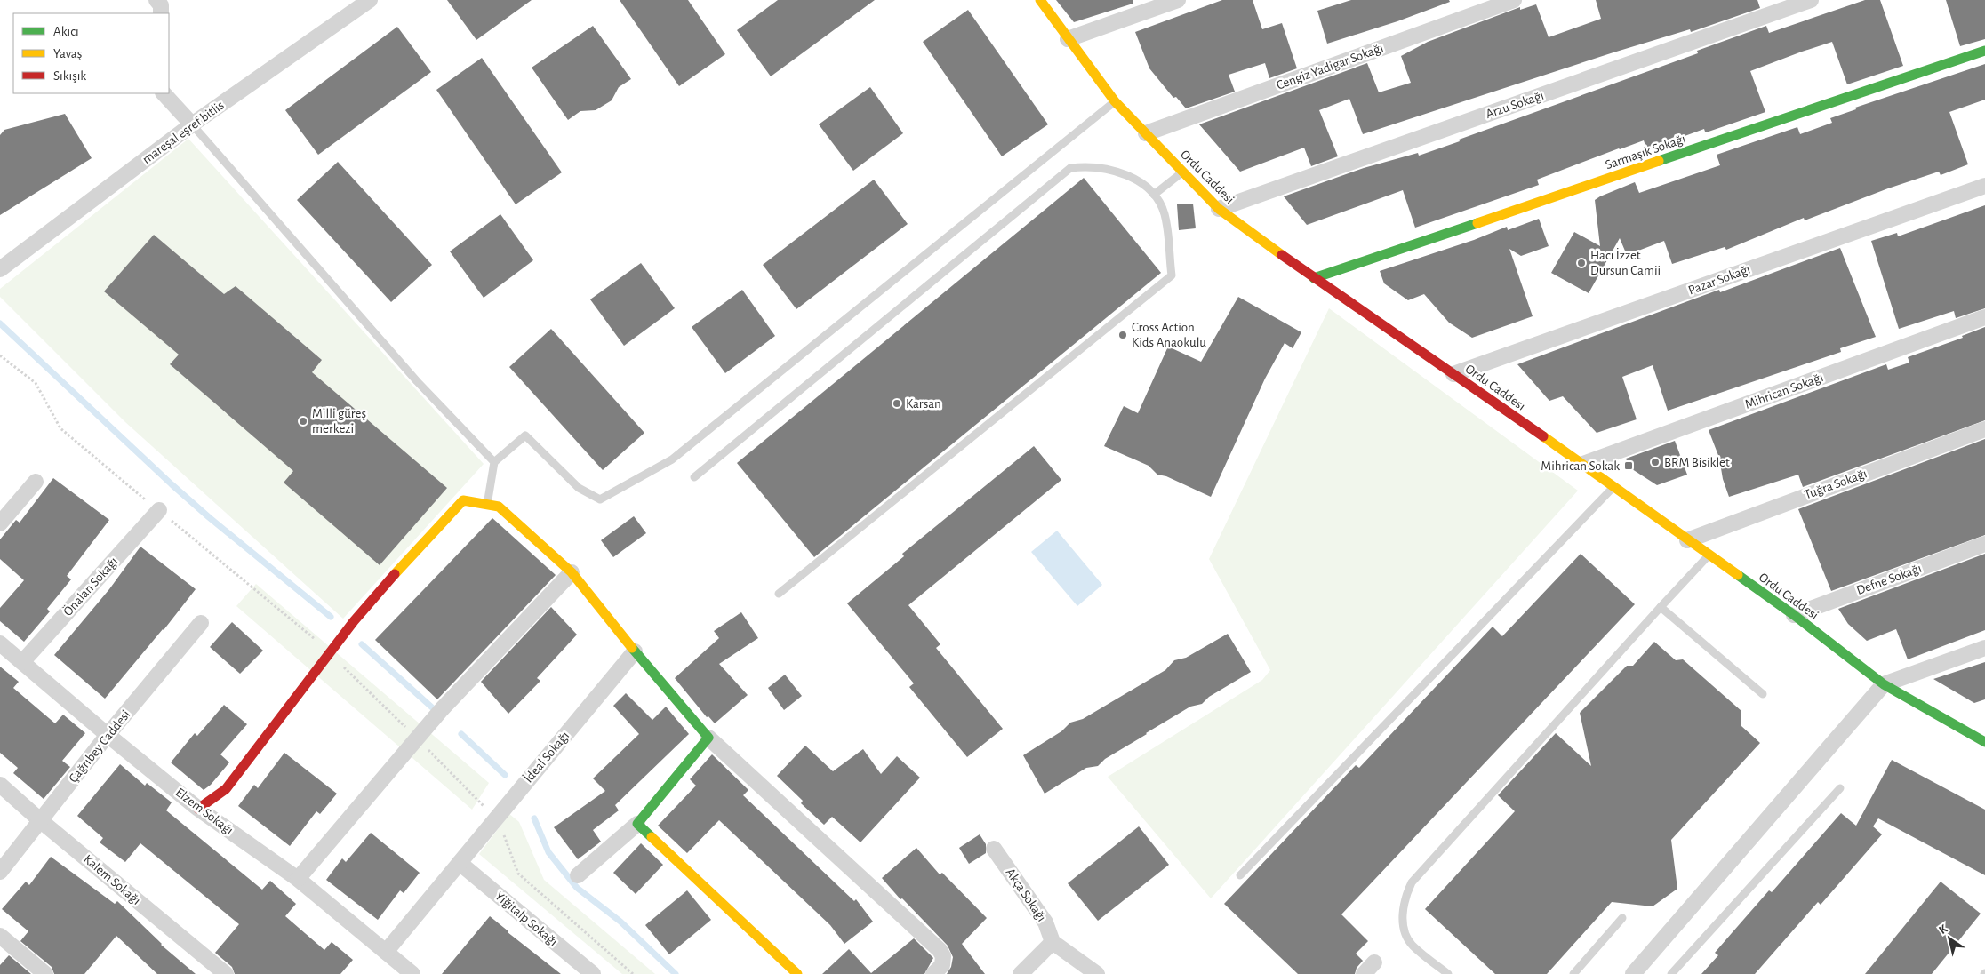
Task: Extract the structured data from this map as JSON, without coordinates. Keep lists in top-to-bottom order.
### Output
{
  "streets": {
    "street": [
      "Cengiz Yadigar Sokağı",
      "Arzu Sokağı",
      "mareşal eşref bitlis",
      "Sarmaşık Sokağı",
      "Ordu Caddesi",
      "Pazar Sokağı",
      "Mihrican Sokağı",
      "Tuğra Sokağı",
      "Defne Sokağı",
      "Önalan Sokağı",
      "Çağrıbey Caddesi",
      "İdeal Sokağı",
      "Elzem Sokağı",
      "Kalem Sokağı",
      "Akça Sokağı",
      "Yiğitalp Sokağı"
    ]
  },
  "crossings": [
    ["Cengiz Yadigar Sokağı", "Ordu Caddesi"],
    ["Arzu Sokağı", "Ordu Caddesi"],
    ["Sarmaşık Sokağı", "Ordu Caddesi"],
    ["Ordu Caddesi", "Pazar Sokağı"],
    ["Ordu Caddesi", "Mihrican Sokağı"],
    ["Ordu Caddesi", "Tuğra Sokağı"],
    ["Ordu Caddesi", "Defne Sokağı"],
    ["Önalan Sokağı", "Elzem Sokağı"],
    ["Çağrıbey Caddesi", "Elzem Sokağı"],
    ["Çağrıbey Caddesi", "Kalem Sokağı"],
    ["İdeal Sokağı", "Elzem Sokağı"],
    ["İdeal Sokağı", "Yiğitalp Sokağı"]
  ],
  "places": {
    "other": [
      "Hacı İzzet Dursun Camii",
      "Cross Action Kids Anaokulu",
      "Karsan",
      "Milli güreş merkezi",
      "BRM Bisiklet"
    ],
    "transit": ["Mihrican Sokak"]
  },
  "legend": ["Akıcı", "Yavaş", "Sıkışık"],
  "north": "top left"
}
